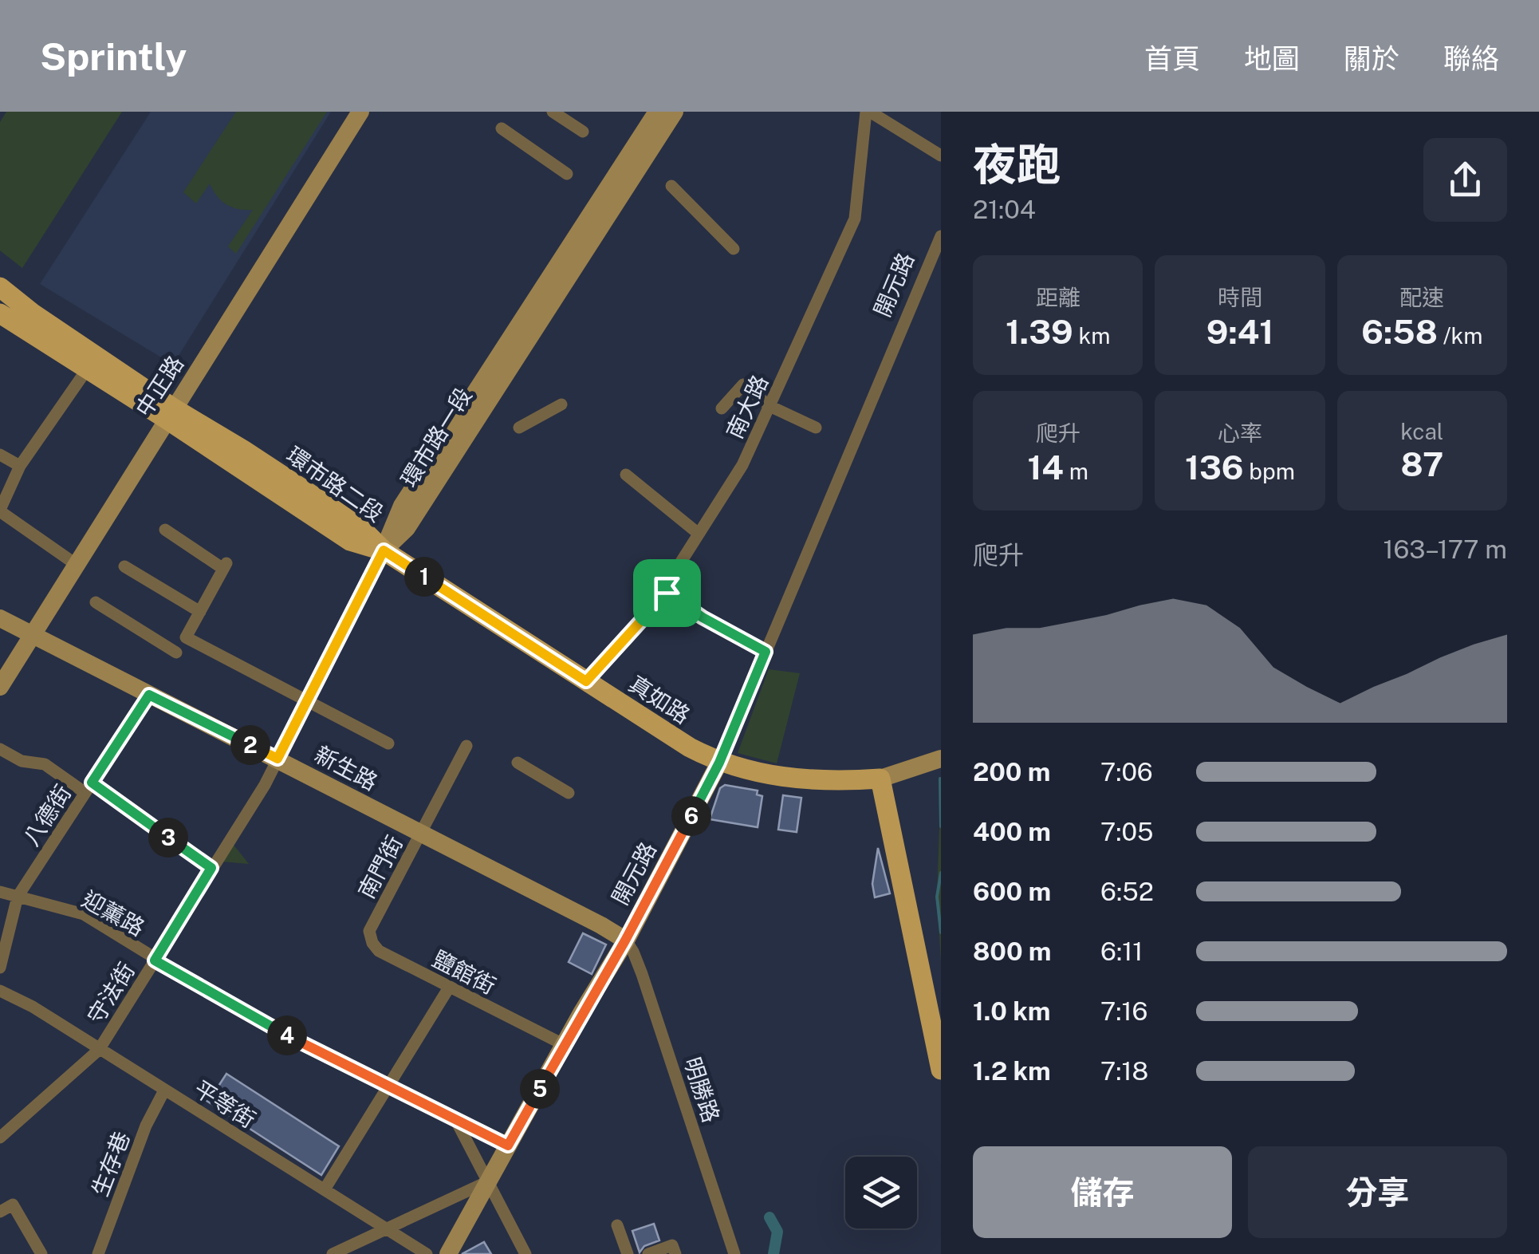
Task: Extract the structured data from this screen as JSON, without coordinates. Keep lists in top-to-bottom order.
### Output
{
  "streets": {
    "main road": [
      "開元路",
      "中正路",
      "環市路一段",
      "環市路二段",
      "真如路",
      "新生路"
    ],
    "street": [
      "南大路",
      "八德街",
      "南門街",
      "迎薰路",
      "鹽館街",
      "守法街",
      "明勝路",
      "平等街",
      "生存巷"
    ]
  },
  "crossings": [
    ["開元路", "真如路"],
    ["開元路", "新生路"],
    ["開元路", "迎薰路"],
    ["開元路", "鹽館街"],
    ["開元路", "明勝路"],
    ["中正路", "環市路二段"],
    ["中正路", "新生路"],
    ["南大路", "真如路"],
    ["環市路一段", "環市路二段"],
    ["環市路一段", "真如路"],
    ["環市路一段", "守法街"],
    ["環市路二段", "真如路"],
    ["環市路二段", "守法街"],
    ["真如路", "守法街"],
    ["新生路", "八德街"],
    ["新生路", "南門街"],
    ["新生路", "守法街"],
    ["新生路", "明勝路"],
    ["八德街", "迎薰路"],
    ["南門街", "鹽館街"],
    ["迎薰路", "守法街"],
    ["守法街", "平等街"],
    ["平等街", "生存巷"]
  ],
  "page": {
    "header": "Sprintly",
    "nav": [
      "首頁",
      "地圖",
      "關於",
      "聯絡"
    ],
    "heading": ["夜跑", "21:04"],
    "stats": [
      ["距離", "1.39 km"],
      ["時間", "9:41"],
      ["配速", "6:58 /km"],
      ["爬升", "14 m"],
      ["心率", "136 bpm"],
      ["kcal", "87"]
    ],
    "chart": ["爬升", "163–177 m"],
    "pins": [
      "1",
      "2",
      "6",
      "3",
      "4",
      "5"
    ],
    "list": [
      {
        "name": "200 m",
        "note": "7:06"
      },
      {
        "name": "400 m",
        "note": "7:05"
      },
      {
        "name": "600 m",
        "note": "6:52"
      },
      {
        "name": "800 m",
        "note": "6:11"
      },
      {
        "name": "1.0 km",
        "note": "7:16"
      },
      {
        "name": "1.2 km",
        "note": "7:18"
      }
    ],
    "buttons": ["儲存", "分享"]
  }
}
